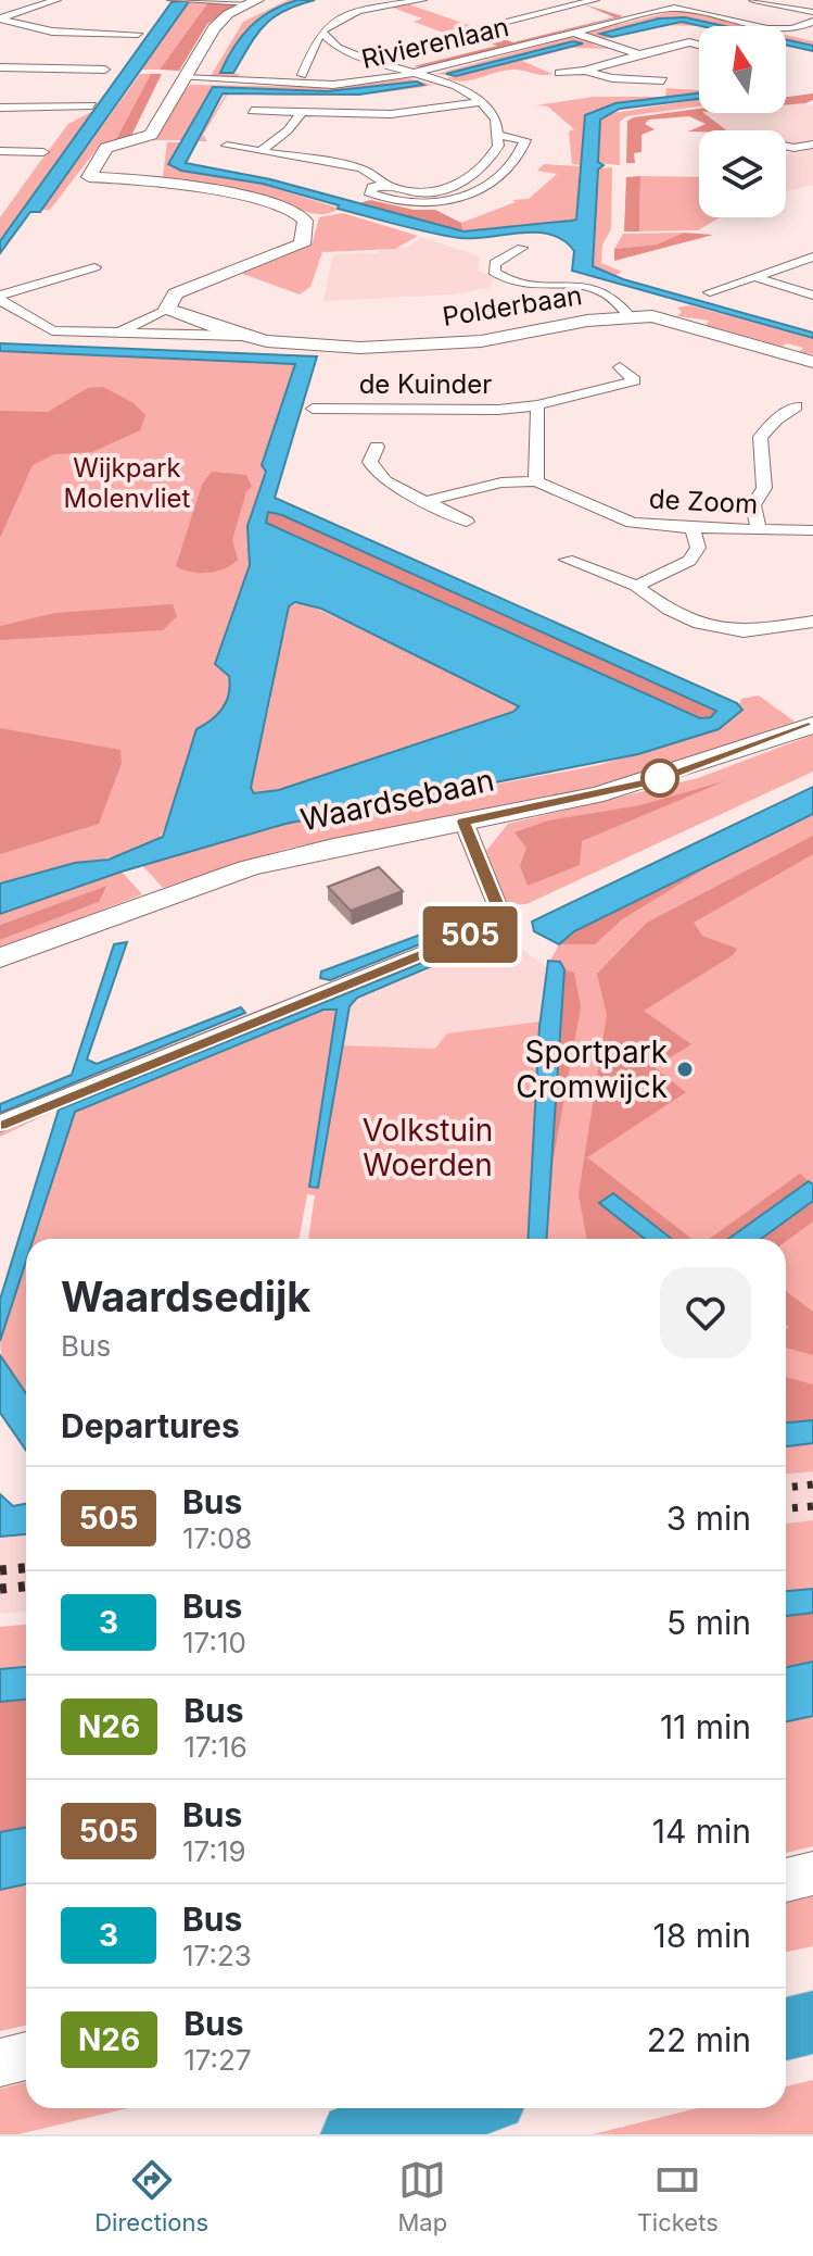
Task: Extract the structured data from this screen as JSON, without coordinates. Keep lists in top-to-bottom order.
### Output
{
  "streets": {
    "street": [
      "Rivierenlaan",
      "Polderbaan",
      "de Kuinder",
      "de Zoom",
      "Waardsebaan"
    ]
  },
  "parks": ["Wijkpark Molenvliet", "Volkstuin Woerden"],
  "places": ["Sportpark Cromwijck"],
  "lines": ["bus line 505"],
  "north": "top",
  "page": {
    "on_map": "505",
    "heading": [
      ["Waardsedijk", "Bus"],
      "Departures"
    ],
    "list": [
      {
        "mark": "505",
        "name": "Bus",
        "note": "17:08",
        "value": "3 min"
      },
      {
        "mark": "3",
        "name": "Bus",
        "note": "17:10",
        "value": "5 min"
      },
      {
        "mark": "N26",
        "name": "Bus",
        "note": "17:16",
        "value": "11 min"
      },
      {
        "mark": "505",
        "name": "Bus",
        "note": "17:19",
        "value": "14 min"
      },
      {
        "mark": "3",
        "name": "Bus",
        "note": "17:23",
        "value": "18 min"
      },
      {
        "mark": "N26",
        "name": "Bus",
        "note": "17:27",
        "value": "22 min"
      }
    ],
    "tabs": ["Directions", "Map", "Tickets"]
  }
}
